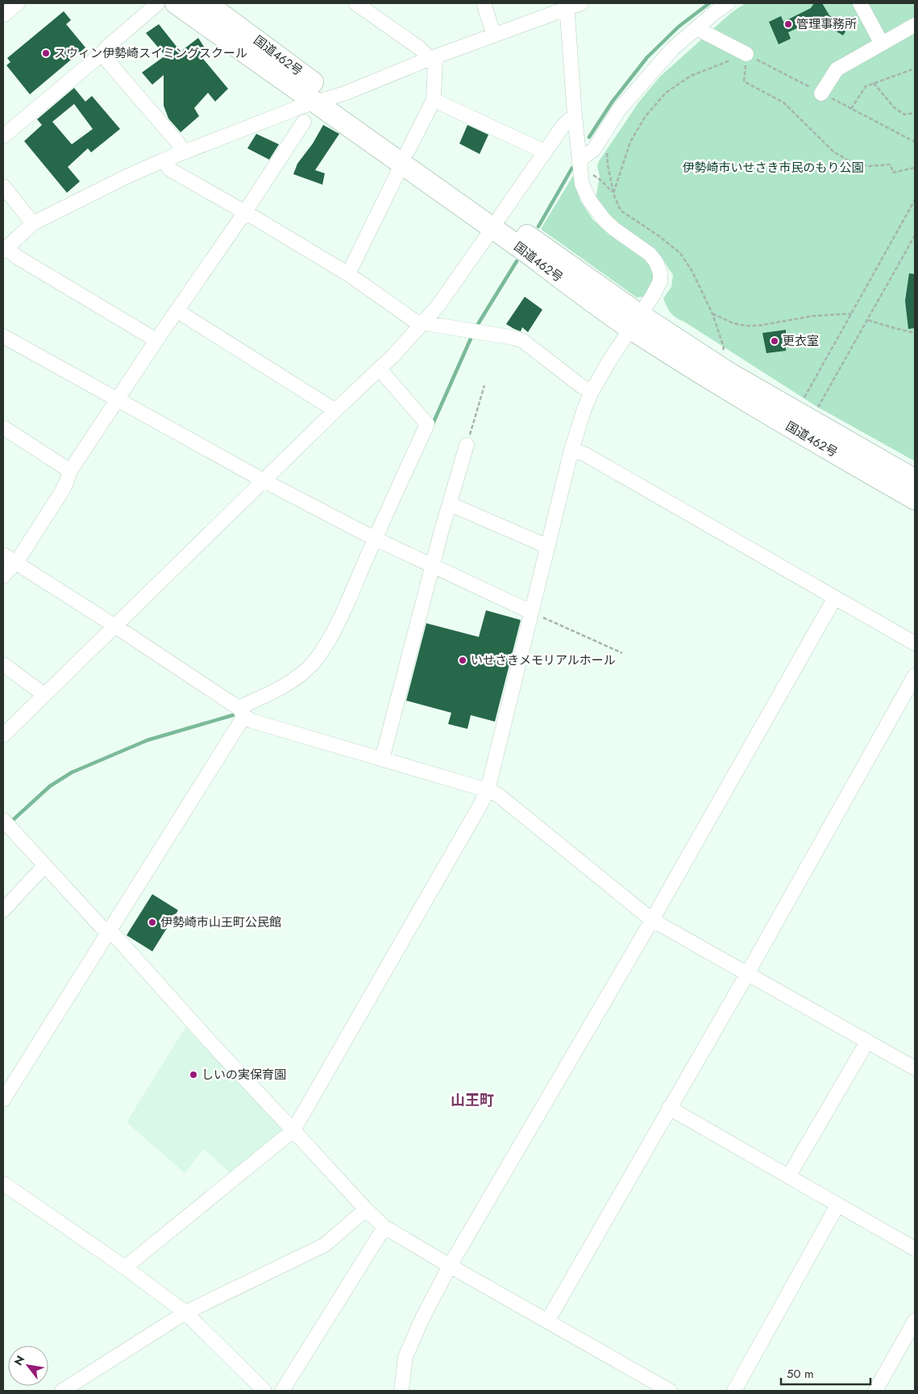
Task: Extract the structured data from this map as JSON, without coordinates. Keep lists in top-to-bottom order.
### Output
{
  "streets": {
    "highway": ["国道462号"]
  },
  "districts": ["山王町"],
  "parks": ["伊勢崎市いせさき市民のもり公園"],
  "places": [
    "管理事務所",
    "スウィン伊勢崎スイミングスクール",
    "更衣室",
    "いせさきメモリアルホール",
    "伊勢崎市山王町公民館",
    "しいの実保育園"
  ],
  "scale_bar": "50 m",
  "north": "top left"
}
